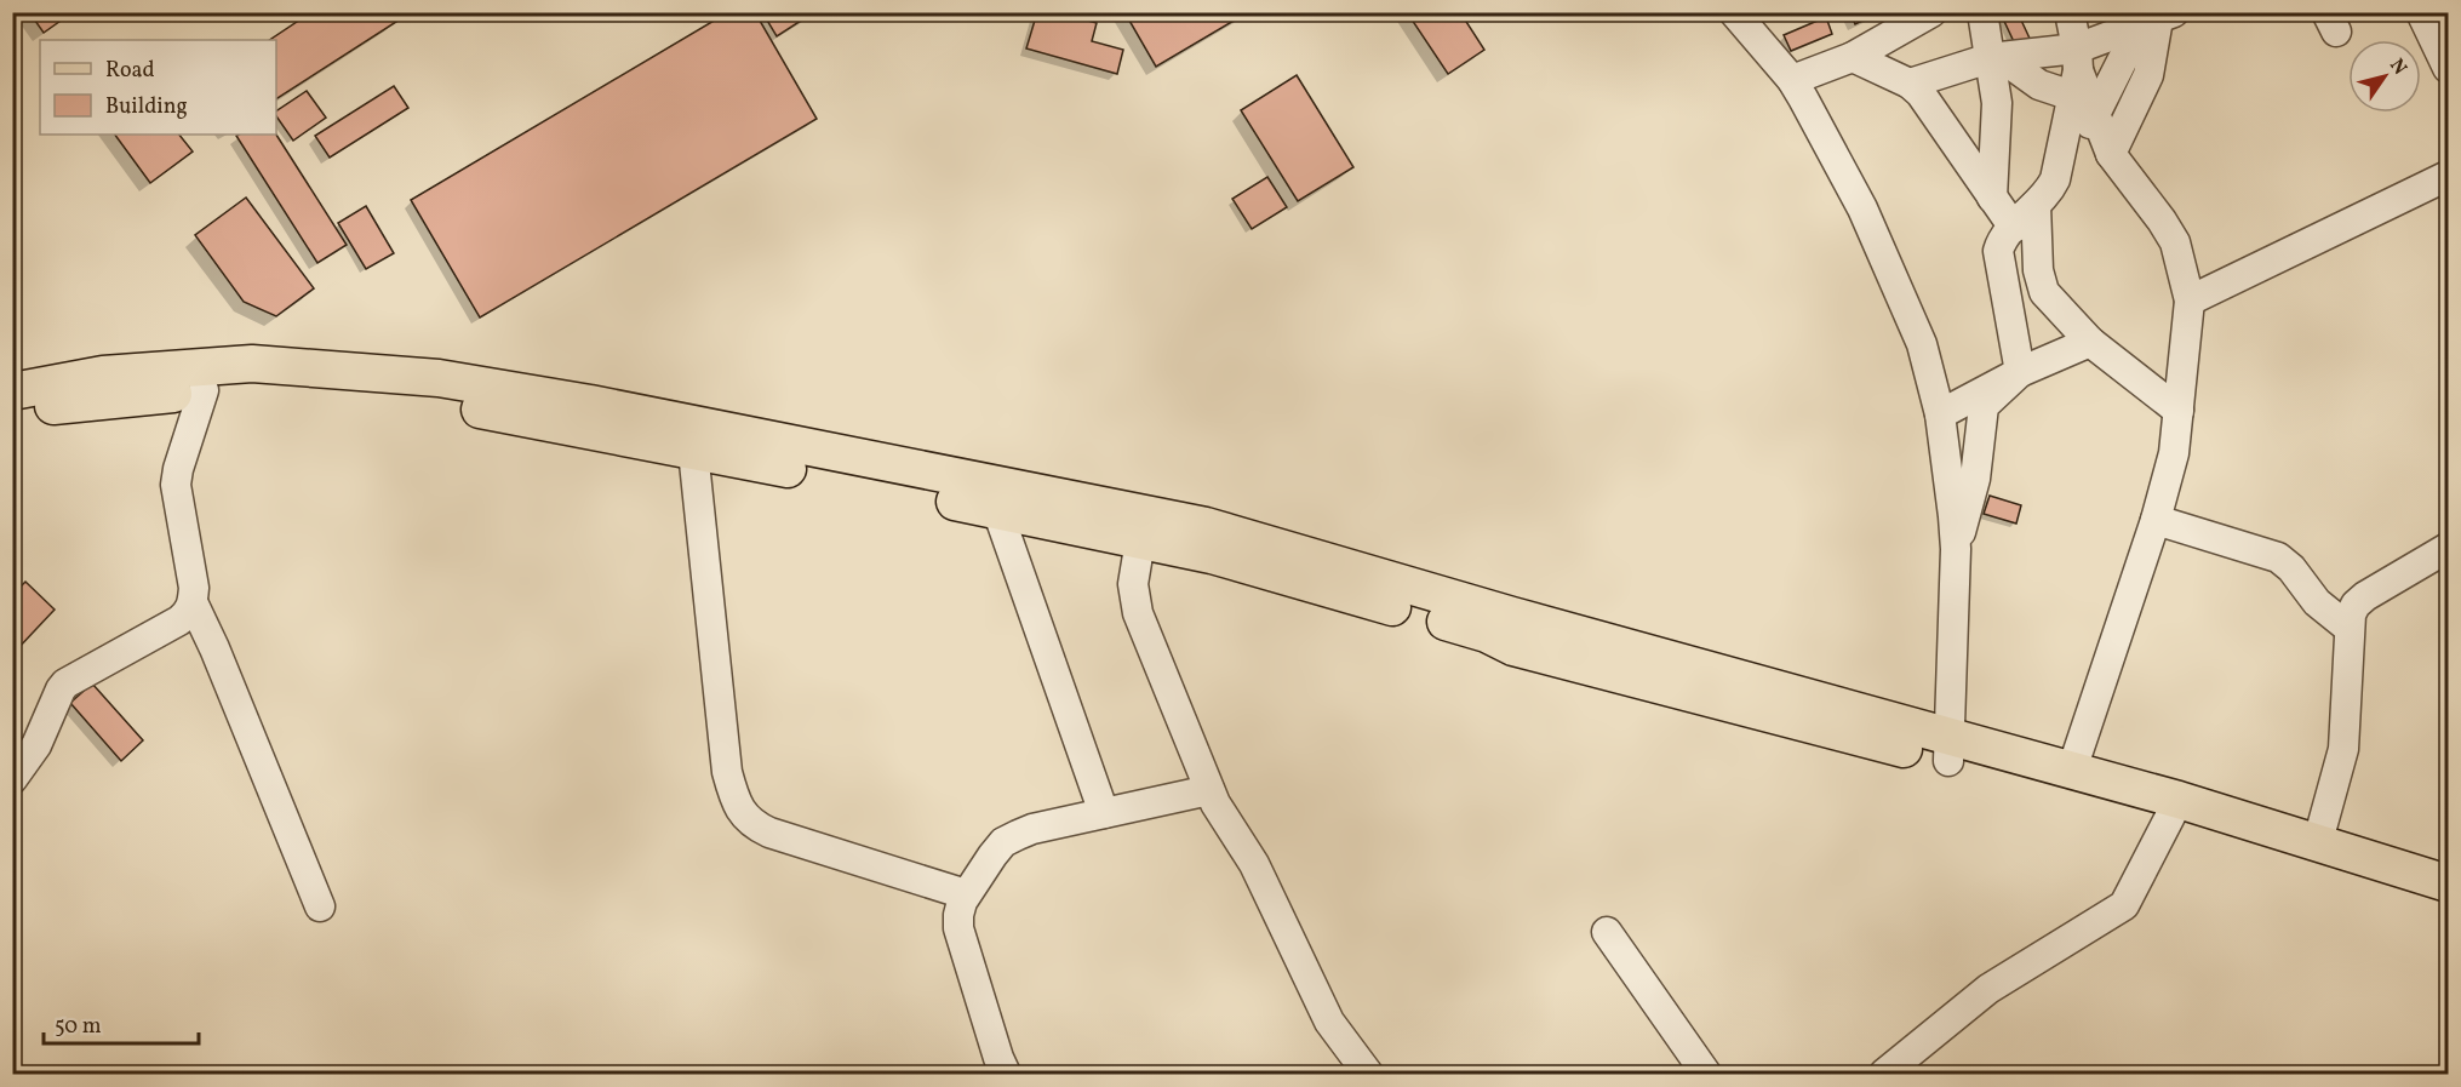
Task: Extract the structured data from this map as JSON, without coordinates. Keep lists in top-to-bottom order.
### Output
{
  "legend": ["Road", "Building"],
  "scale_bar": "50 m",
  "north": "top right"
}
